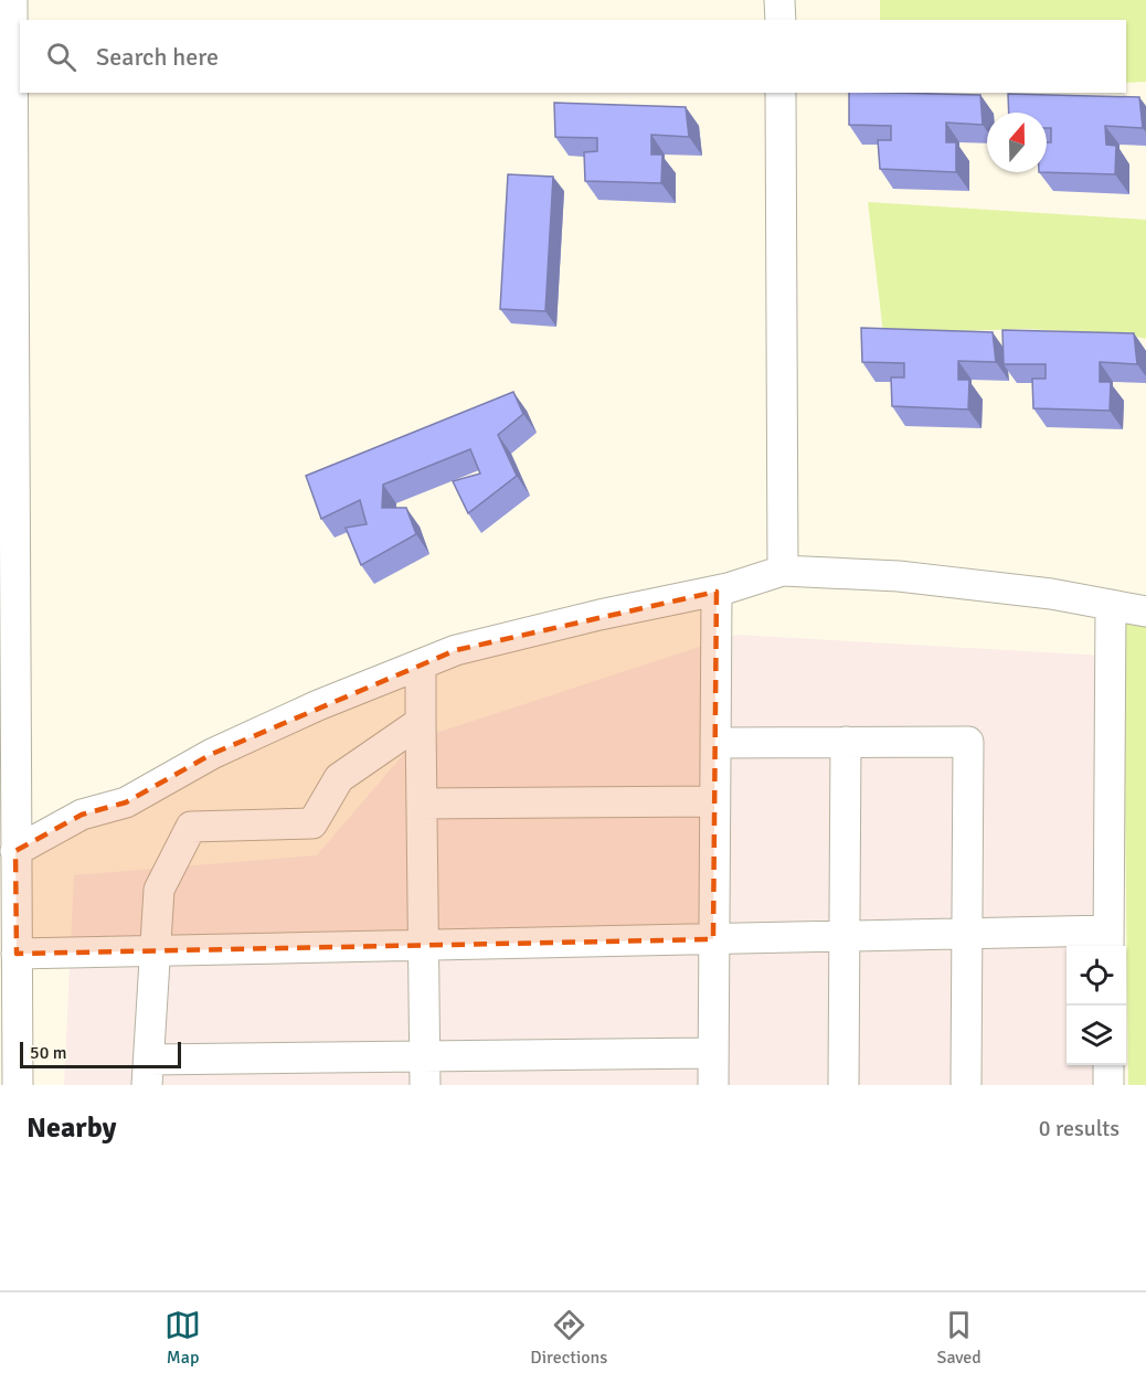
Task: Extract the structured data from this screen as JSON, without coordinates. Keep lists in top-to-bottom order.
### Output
{
  "scale_bar": "50 m",
  "north": "top",
  "page": {
    "search": "Search here",
    "scale": "50 m",
    "heading": ["Nearby", "0 results"],
    "nav": ["Map", "Directions", "Saved"]
  }
}
